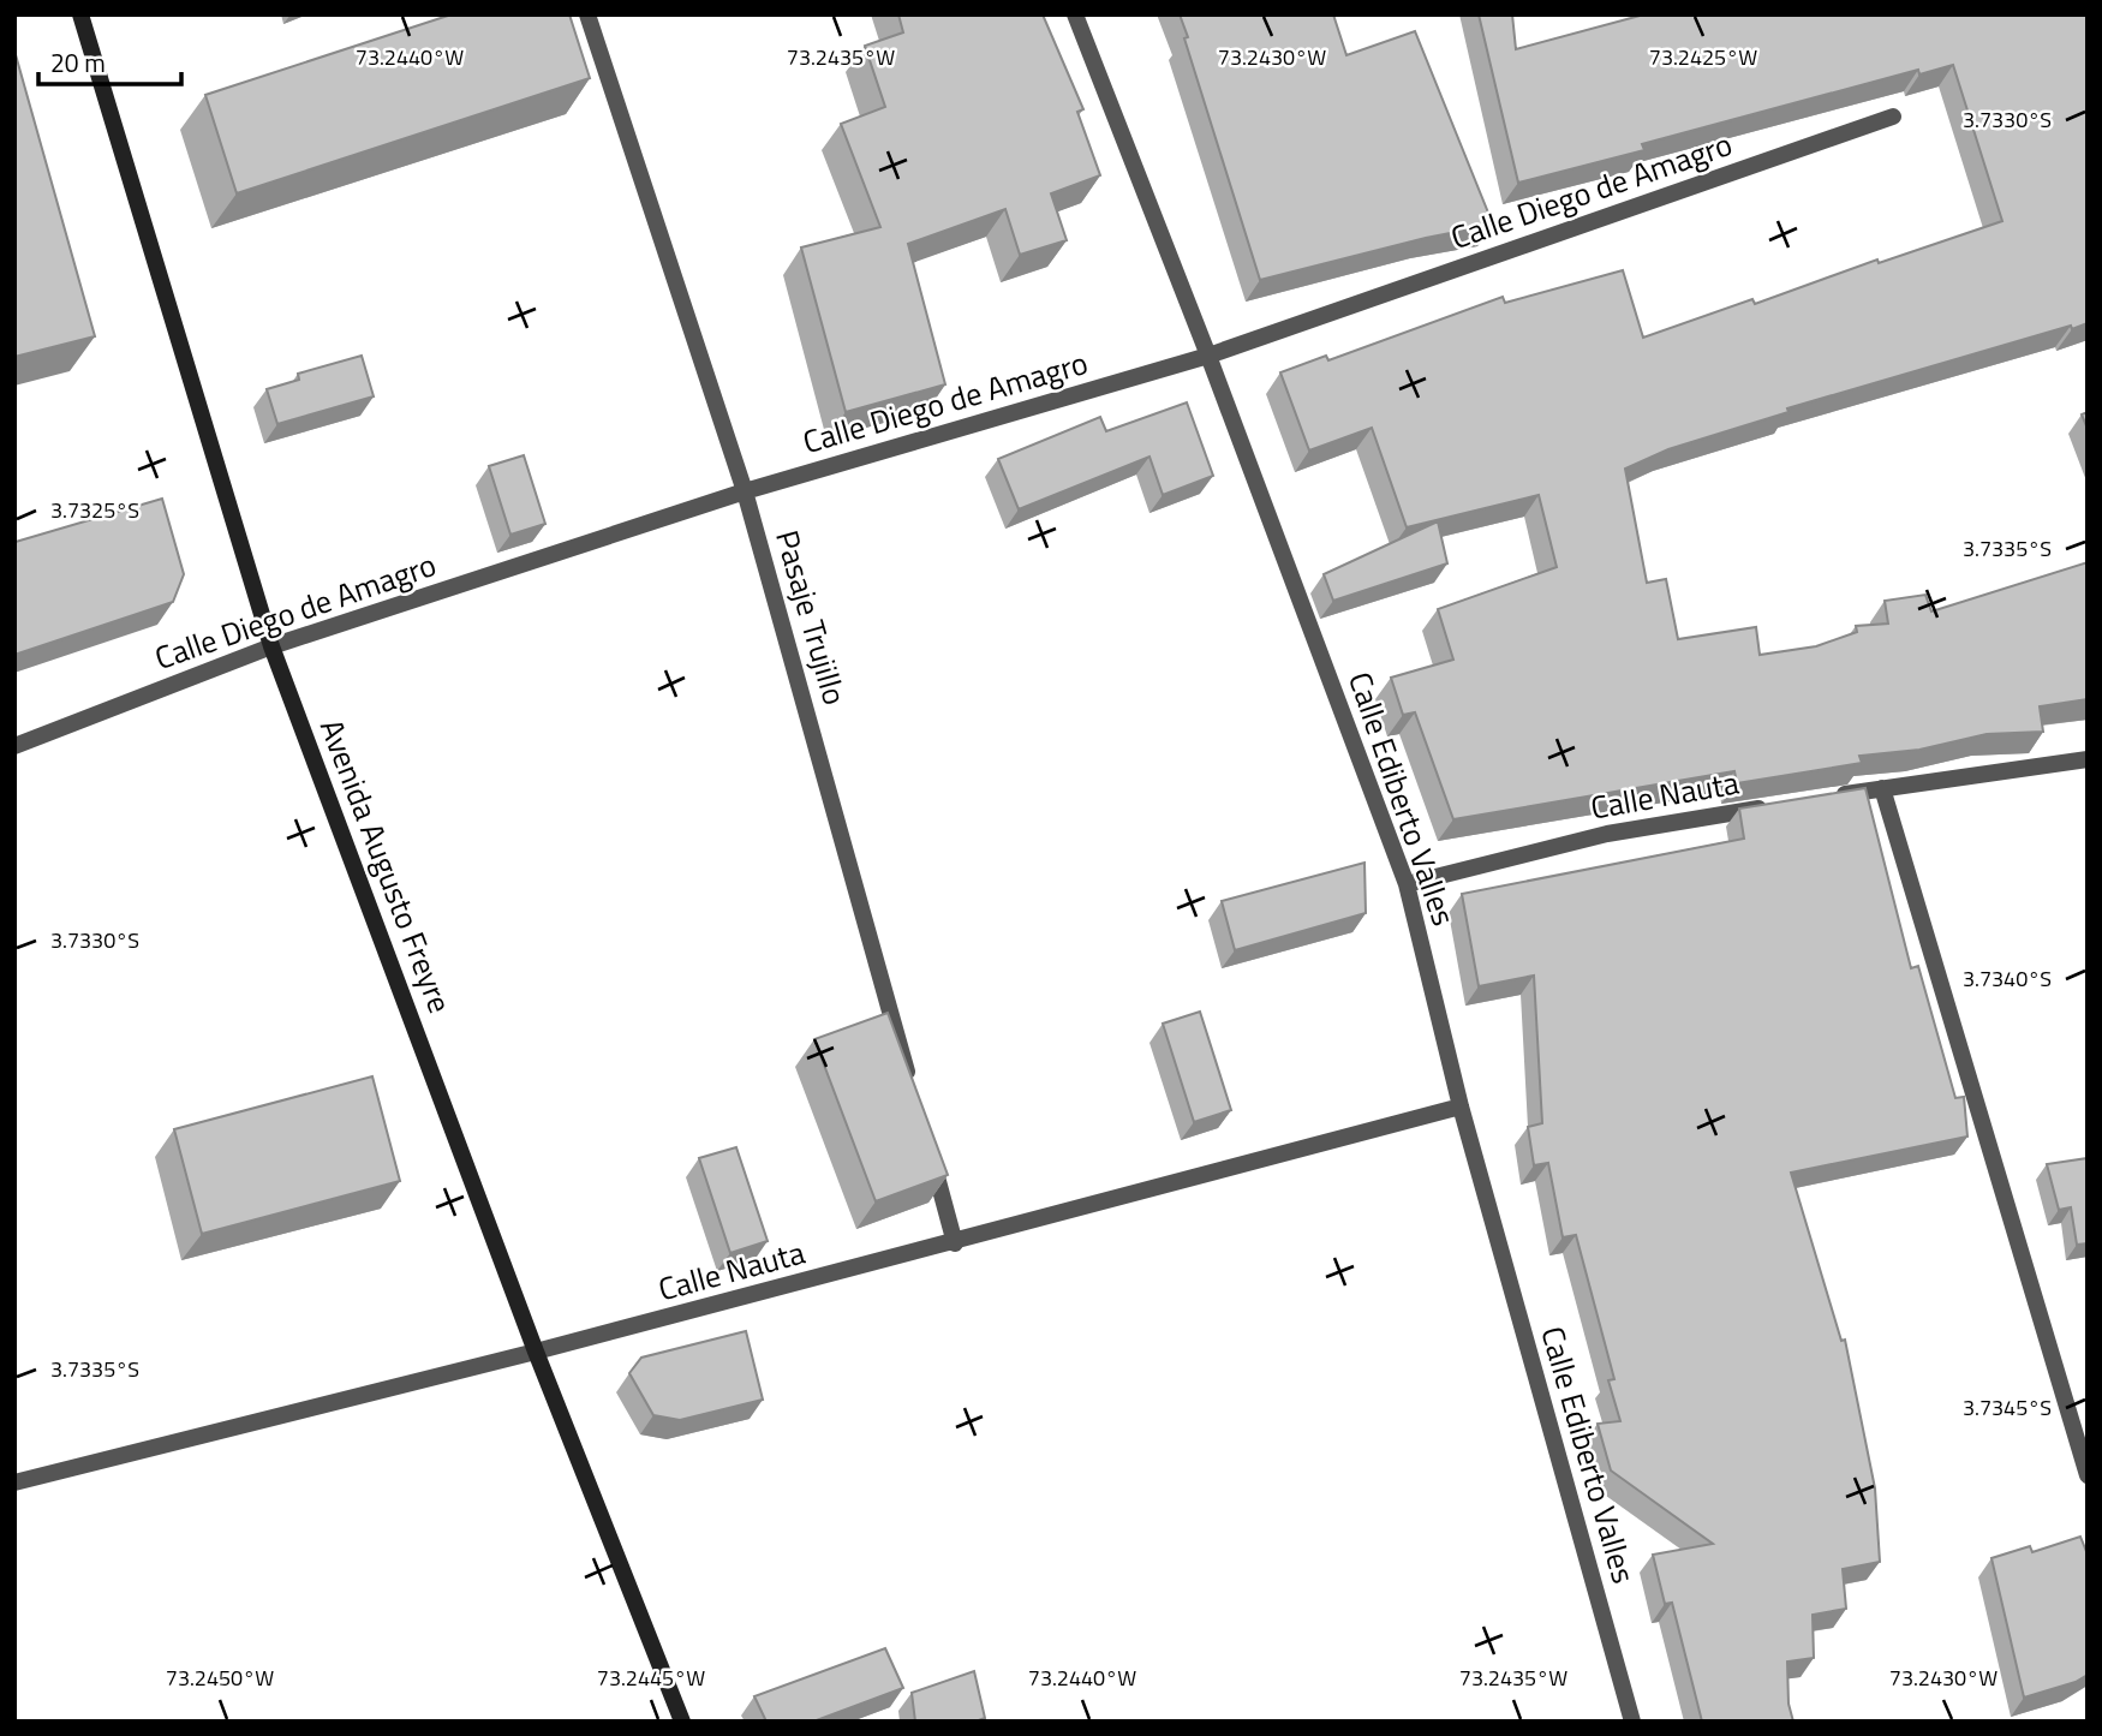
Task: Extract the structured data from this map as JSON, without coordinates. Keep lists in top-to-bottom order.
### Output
{
  "streets": {
    "main road": ["Avenida Augusto Freyre"],
    "street": [
      "Calle Diego de Amagro",
      "Pasaje Trujillo",
      "Calle Nauta",
      "Calle Ediberto Valles"
    ]
  },
  "crossings": [
    ["Calle Diego de Amagro", "Pasaje Trujillo"],
    ["Calle Diego de Amagro", "Calle Ediberto Valles"],
    ["Calle Diego de Amagro", "Avenida Augusto Freyre"],
    ["Calle Nauta", "Calle Ediberto Valles"],
    ["Calle Nauta", "Avenida Augusto Freyre"]
  ],
  "scale_bar": "20 m",
  "coordinates": [
    "73.2440°W",
    "73.2435°W",
    "73.2430°W",
    "73.2425°W",
    "3.7330°S",
    "3.7325°S",
    "3.7335°S",
    "3.7340°S",
    "3.7345°S",
    "73.2450°W",
    "73.2445°W"
  ]
}
